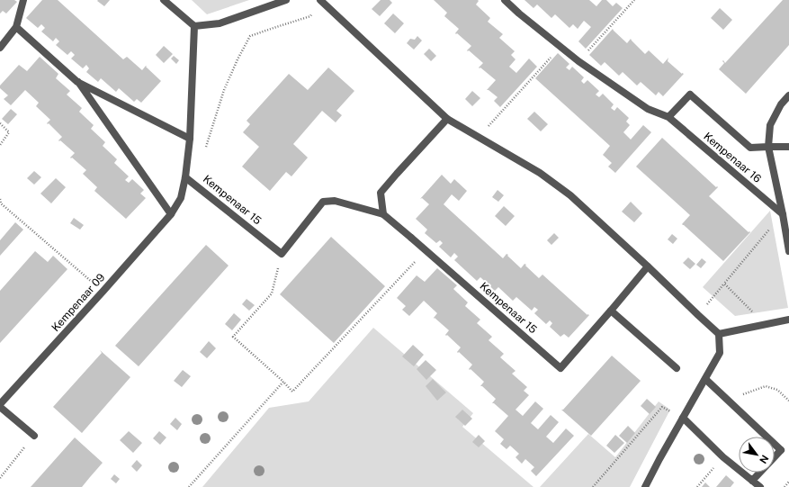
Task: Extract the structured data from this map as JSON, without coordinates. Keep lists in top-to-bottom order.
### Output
{
  "streets": {
    "street": ["Kempenaar 16", "Kempenaar 15", "Kempenaar 09"]
  },
  "crossings": [
    ["Kempenaar 15", "Kempenaar 09"]
  ],
  "north": "bottom right"
}
